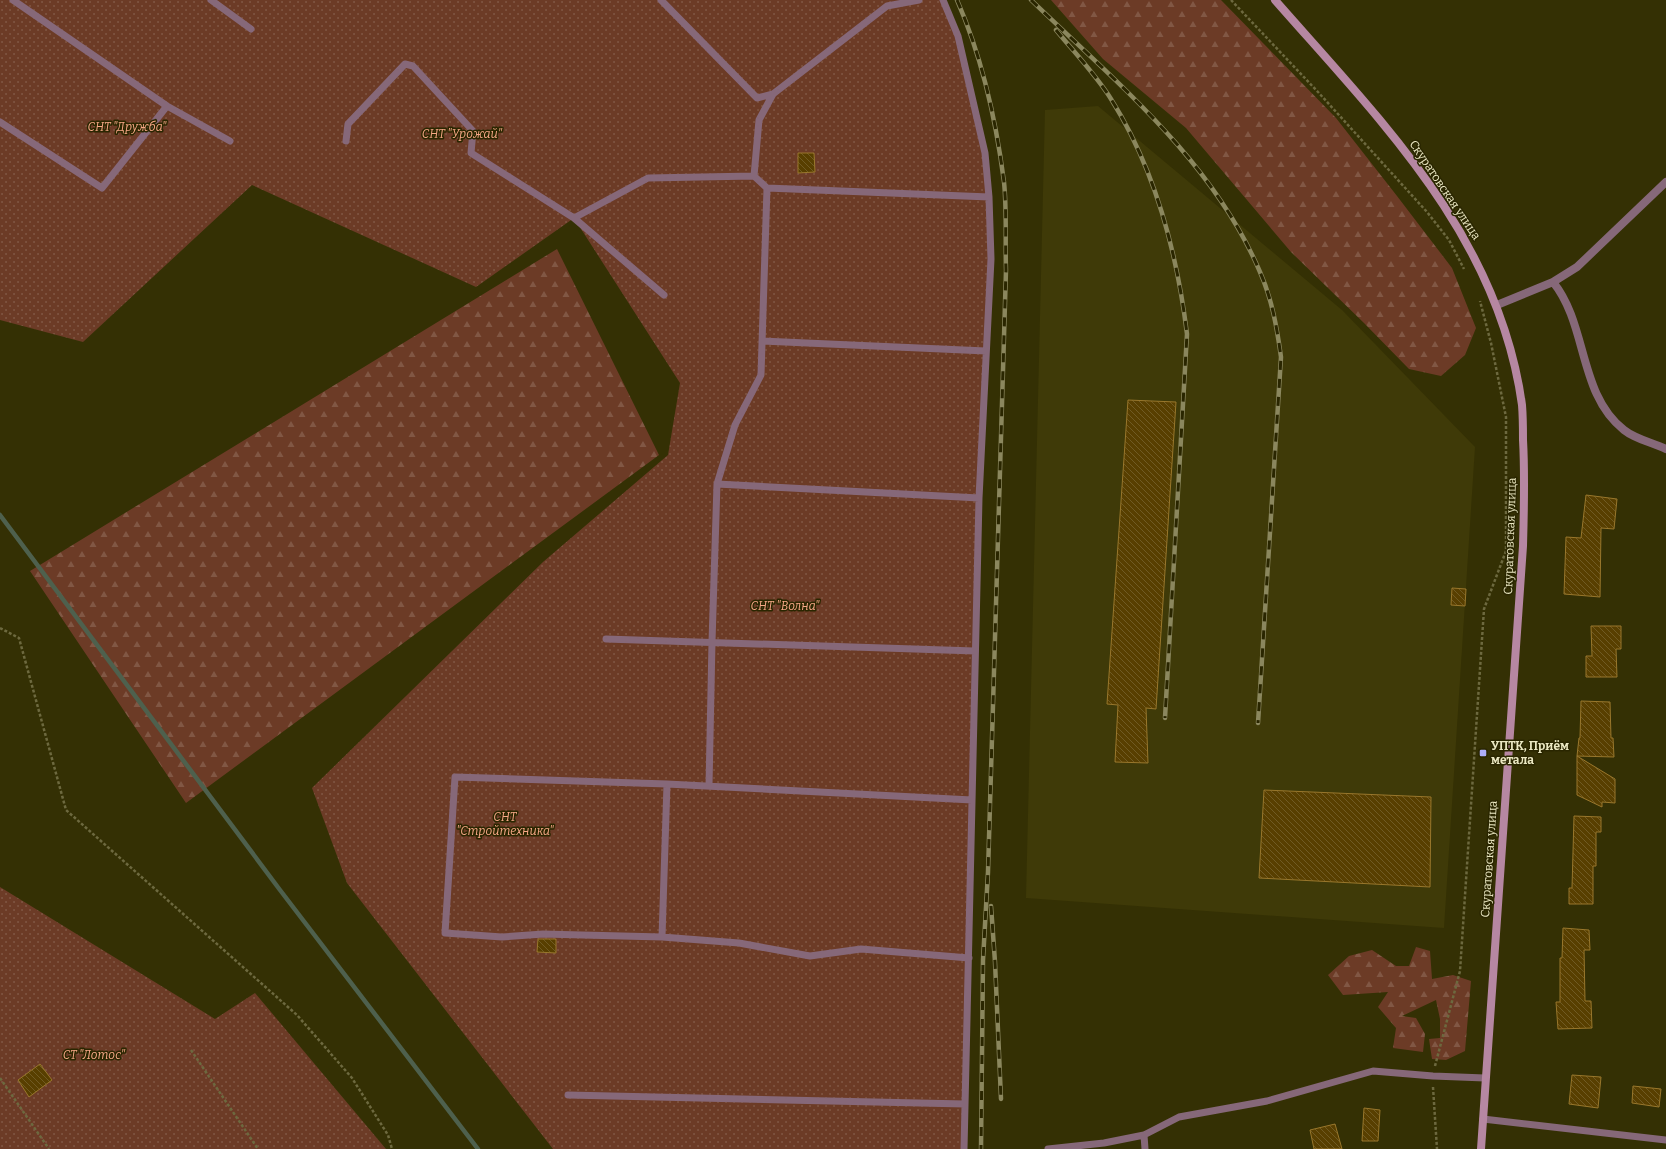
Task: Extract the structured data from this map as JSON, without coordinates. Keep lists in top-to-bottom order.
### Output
{
  "streets": {
    "street": ["Скуратовская улица"]
  },
  "parks": [
    "СНТ \"Дружба\"",
    "СНТ \"Урожай\"",
    "СНТ \"Волна\"",
    "СНТ \"Стройтехника\"",
    "СТ \"Лотос\""
  ],
  "places": {
    "transit": ["УПТК, Приём метала"]
  }
}
